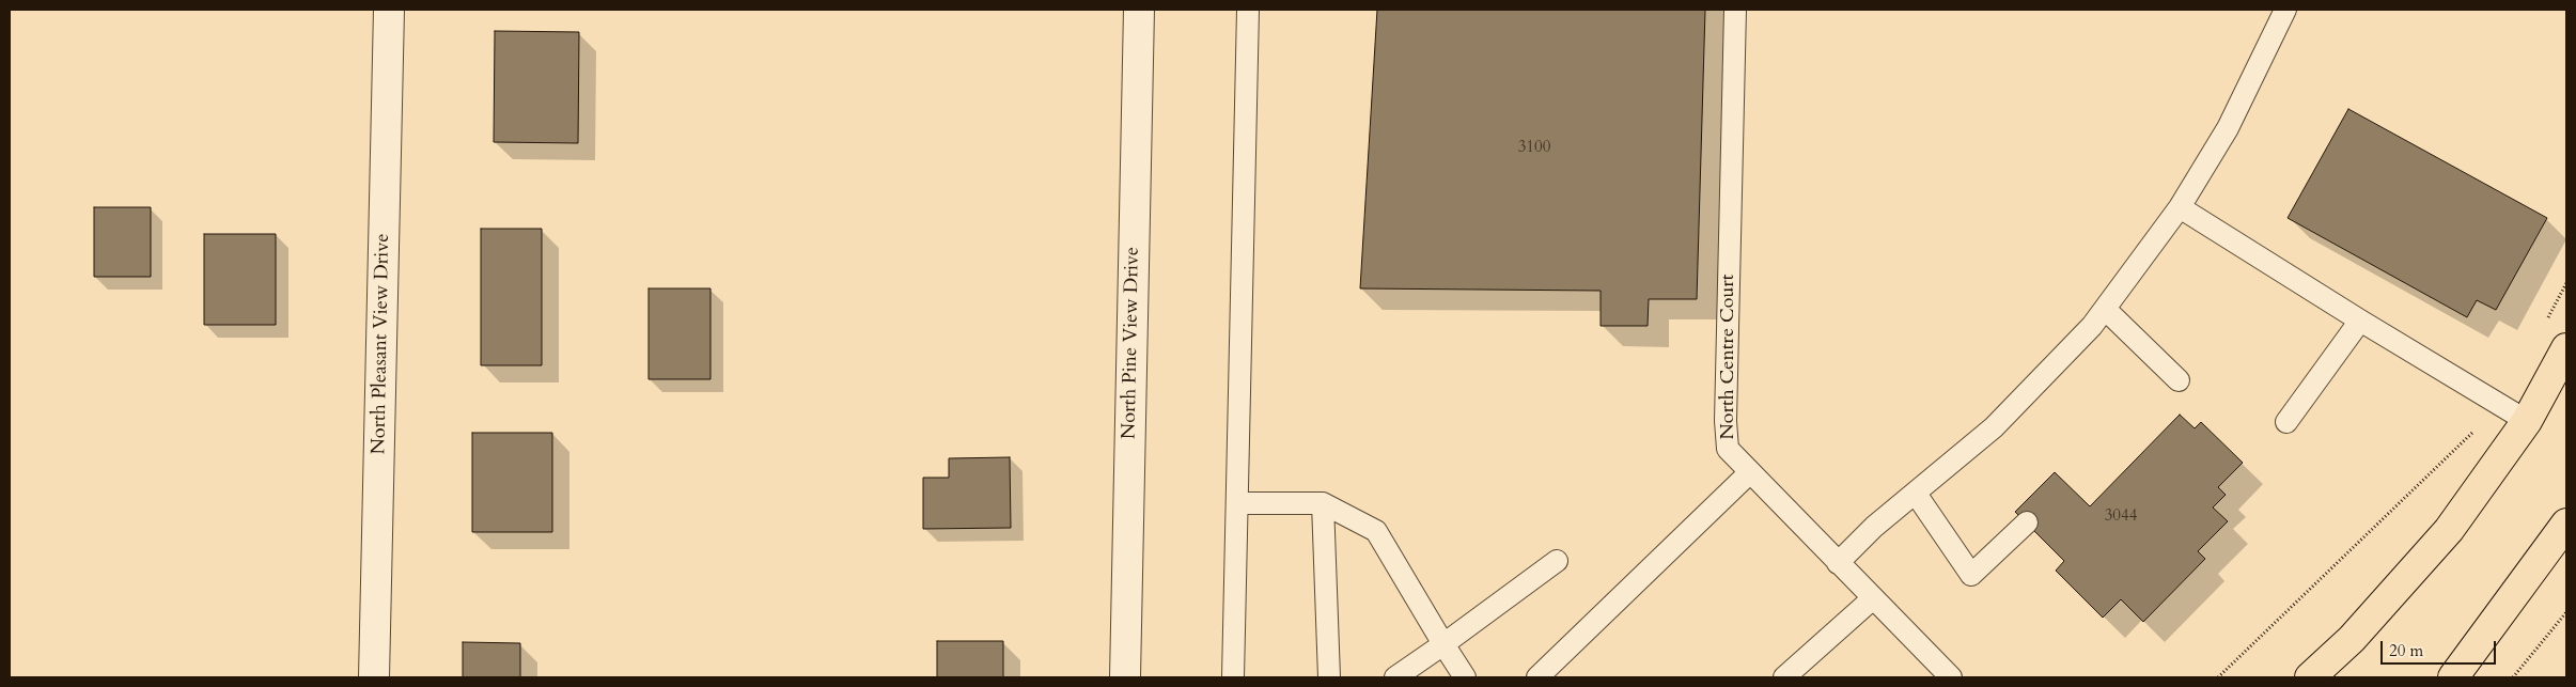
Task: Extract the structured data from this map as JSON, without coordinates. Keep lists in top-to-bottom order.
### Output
{
  "streets": {
    "street": ["North Pine View Drive", "North Pleasant View Drive"],
    "lane": ["North Centre Court"]
  },
  "house_numbers": ["3100", "3044"],
  "scale_bar": "20 m"
}
